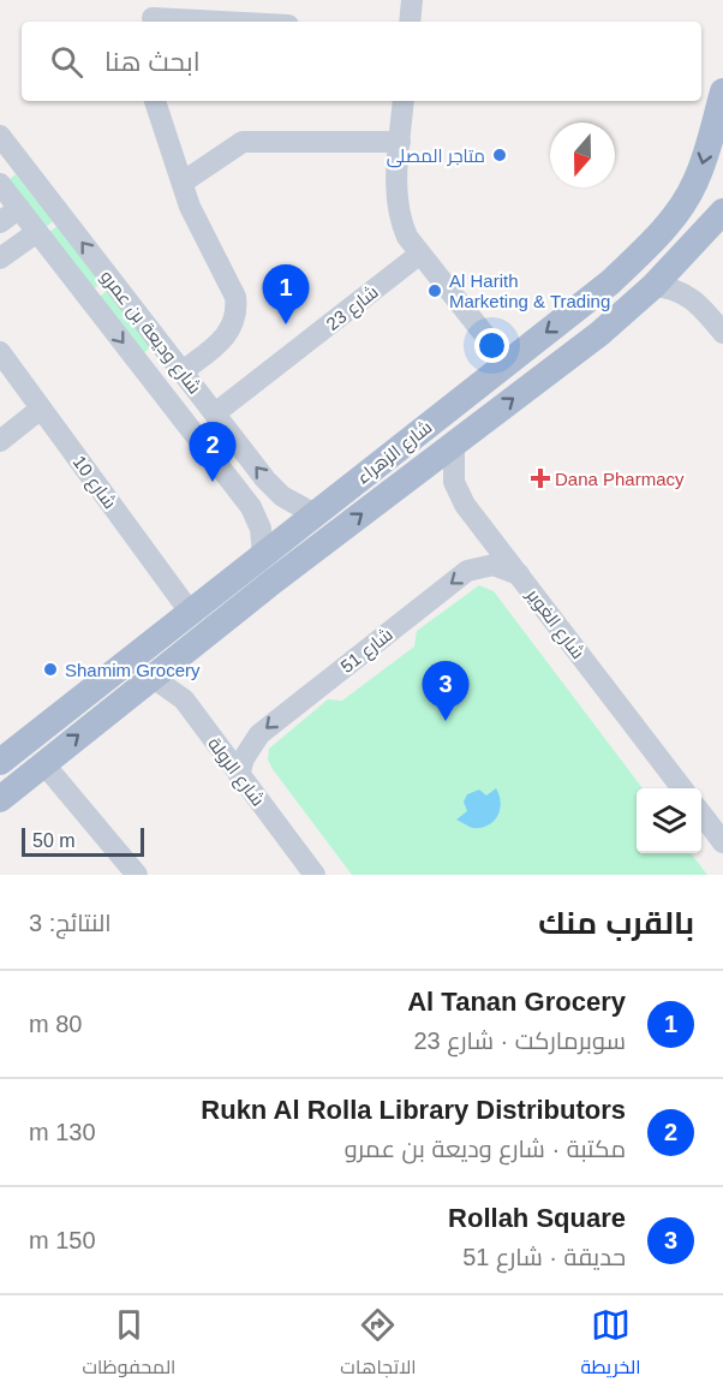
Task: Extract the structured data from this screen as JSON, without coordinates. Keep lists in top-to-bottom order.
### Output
{
  "streets": {
    "main road": ["شارع الزهراء"],
    "street": [
      "شارع 23",
      "شارع وديعة بن عمرو",
      "شارع 10",
      "شارع الغوير",
      "شارع 51",
      "شارع الرولة"
    ]
  },
  "crossings": [
    ["شارع 23", "شارع وديعة بن عمرو"],
    ["شارع وديعة بن عمرو", "شارع الزهراء"],
    ["شارع الزهراء", "شارع 10"],
    ["شارع الزهراء", "شارع الغوير"],
    ["شارع الزهراء", "شارع الرولة"],
    ["شارع الغوير", "شارع 51"],
    ["شارع 51", "شارع الرولة"]
  ],
  "one_way": ["شارع 51"],
  "places": {
    "other": ["متاجر المصلى", "Al Harith Marketing & Trading", "Shamim Grocery"],
    "health": ["Dana Pharmacy"]
  },
  "scale_bar": "50 m",
  "north": "bottom",
  "page": {
    "search": "ابحث هنا",
    "pins": ["1", "2", "3"],
    "scale": "50 m",
    "heading": ["بالقرب منك", "النتائج: 3"],
    "list": [
      {
        "mark": "1",
        "name": "Al Tanan Grocery",
        "note": "سوبرماركت · شارع 23",
        "value": "80 m"
      },
      {
        "mark": "2",
        "name": "Rukn Al Rolla Library Distributors",
        "note": "مكتبة · شارع وديعة بن عمرو",
        "value": "130 m"
      },
      {
        "mark": "3",
        "name": "Rollah Square",
        "note": "حديقة · شارع 51",
        "value": "150 m"
      }
    ],
    "nav": ["الخريطة", "الاتجاهات", "المحفوظات"]
  }
}
